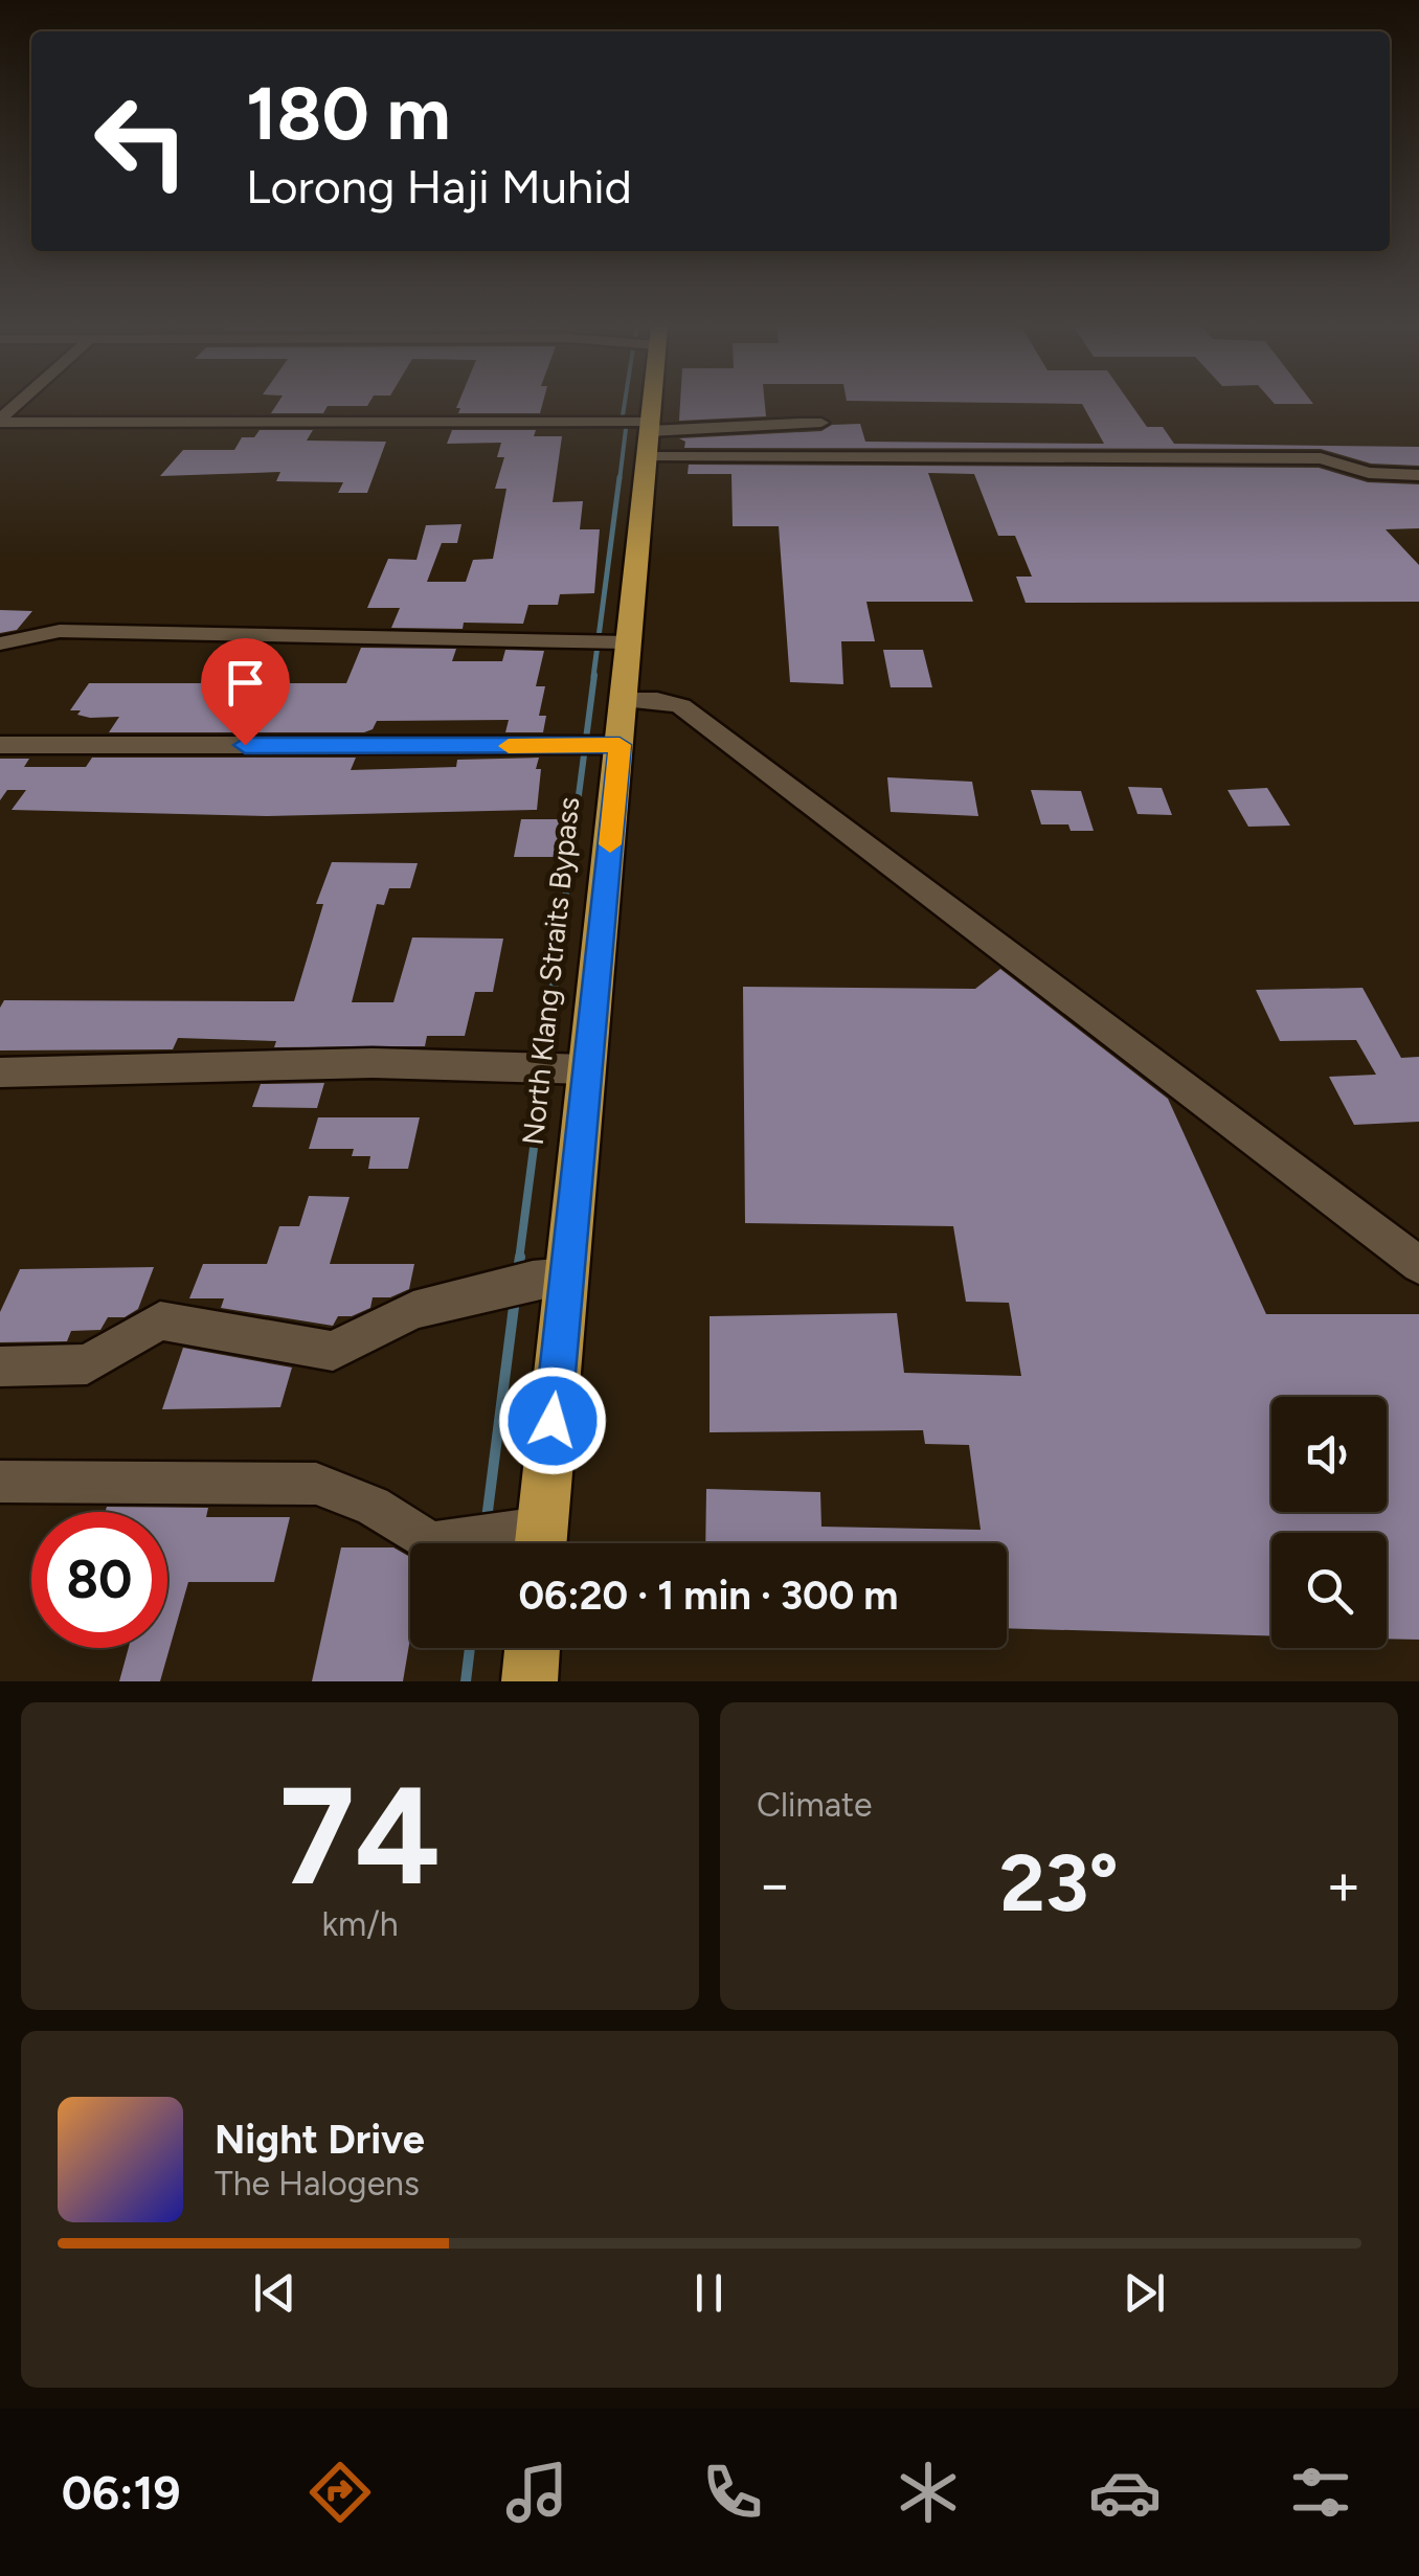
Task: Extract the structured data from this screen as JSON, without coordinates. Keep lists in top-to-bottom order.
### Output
{
  "streets": {
    "highway": ["North Klang Straits Bypass"]
  },
  "page": {
    "turn": ["180 m", "Lorong Haji Muhid"],
    "limit": "80",
    "trip": "06:20 · 1 min · 300 m",
    "tile": [
      ["74", "km/h"],
      "Climate"
    ],
    "heat": ["−", "23°", "+"],
    "song": ["Night Drive", "The Halogens"],
    "tabs": "06:19"
  }
}
